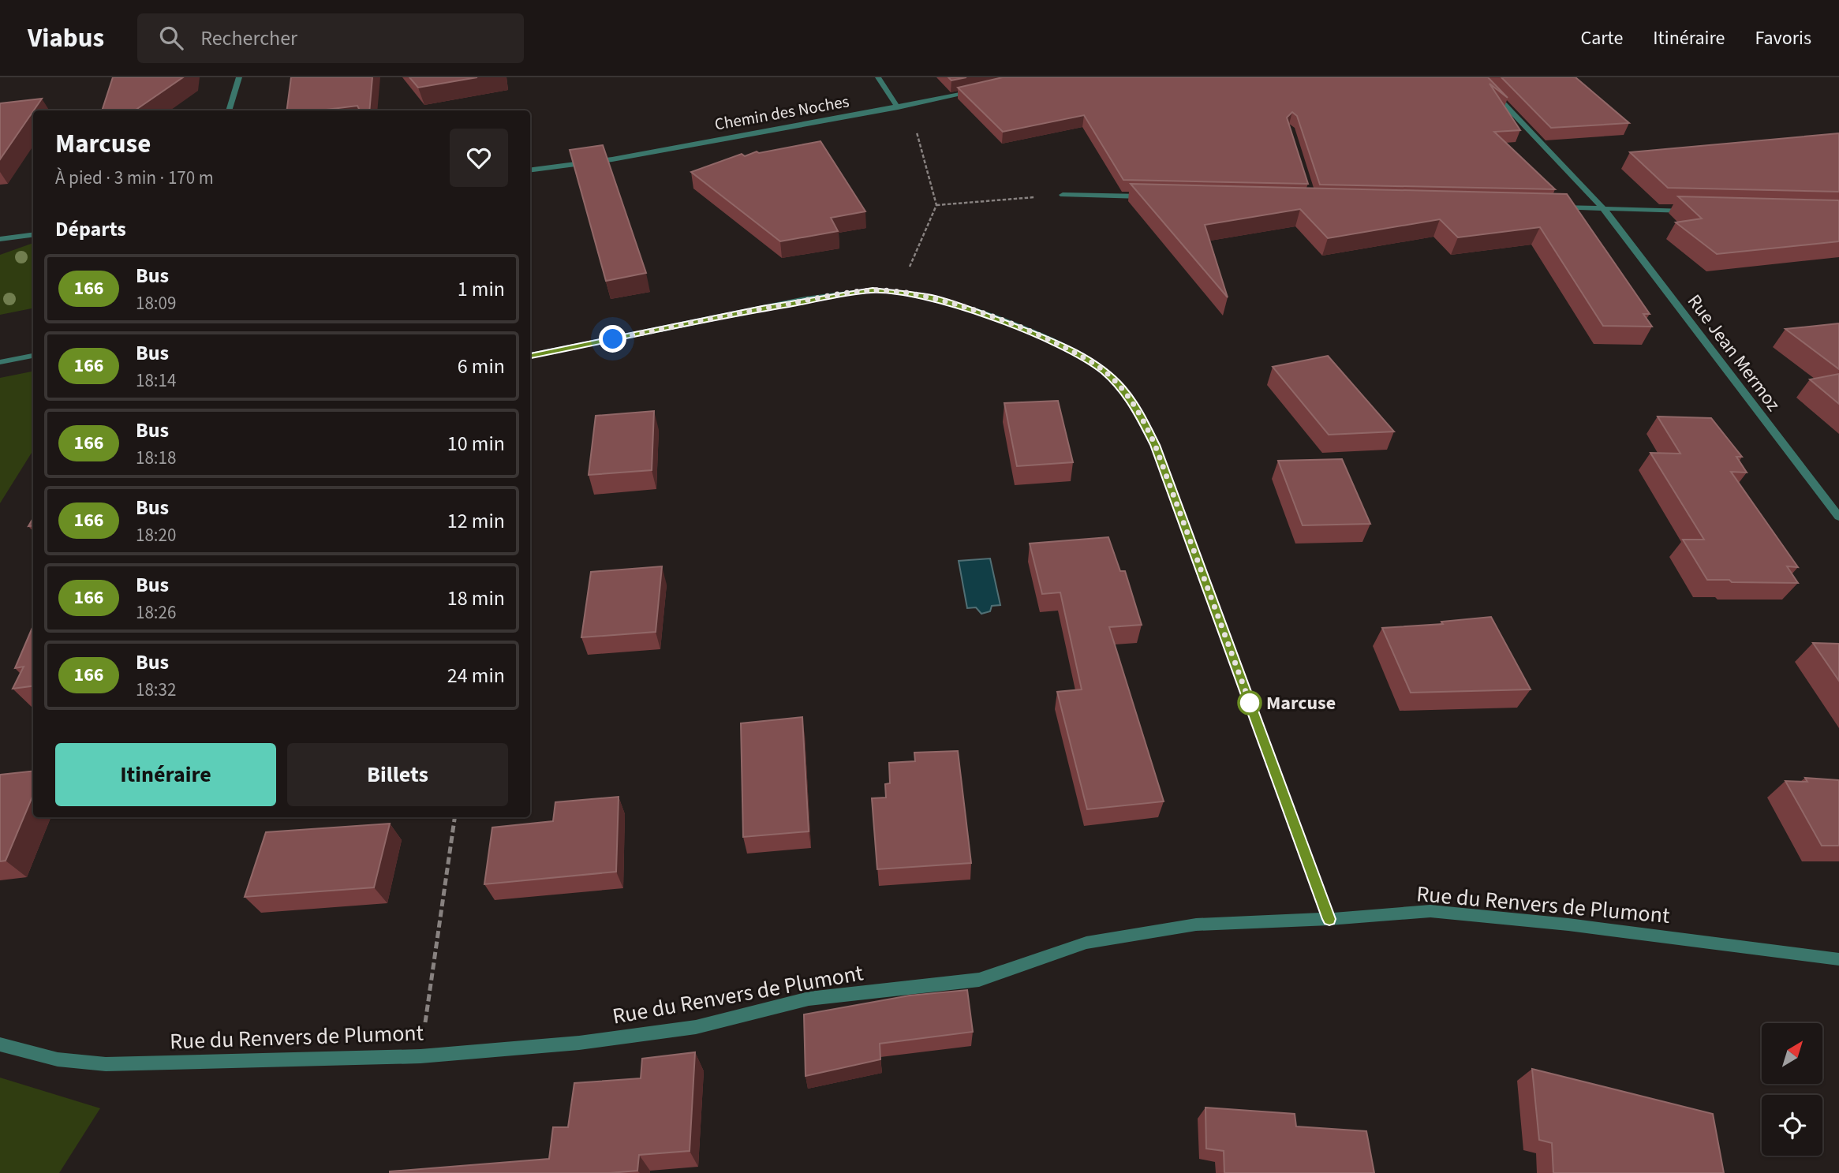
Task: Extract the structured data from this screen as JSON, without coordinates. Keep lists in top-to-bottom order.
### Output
{
  "streets": {
    "street": ["Chemin des Noches", "Rue Jean Mermoz", "Rue du Renvers de Plumont"]
  },
  "places": ["Marcuse"],
  "lines": ["bus line 166"],
  "north": "top right",
  "page": {
    "header": "Viabus",
    "search": "Rechercher",
    "nav": ["Carte", "Itinéraire", "Favoris"],
    "heading": [
      ["Marcuse", "À pied · 3 min · 170 m"],
      "Départs"
    ],
    "list": [
      {
        "mark": "166",
        "name": "Bus",
        "note": "18:09",
        "value": "1 min"
      },
      {
        "mark": "166",
        "name": "Bus",
        "note": "18:14",
        "value": "6 min"
      },
      {
        "mark": "166",
        "name": "Bus",
        "note": "18:18",
        "value": "10 min"
      },
      {
        "mark": "166",
        "name": "Bus",
        "note": "18:20",
        "value": "12 min"
      },
      {
        "mark": "166",
        "name": "Bus",
        "note": "18:26",
        "value": "18 min"
      },
      {
        "mark": "166",
        "name": "Bus",
        "note": "18:32",
        "value": "24 min"
      }
    ],
    "buttons": ["Itinéraire", "Billets"]
  }
}
